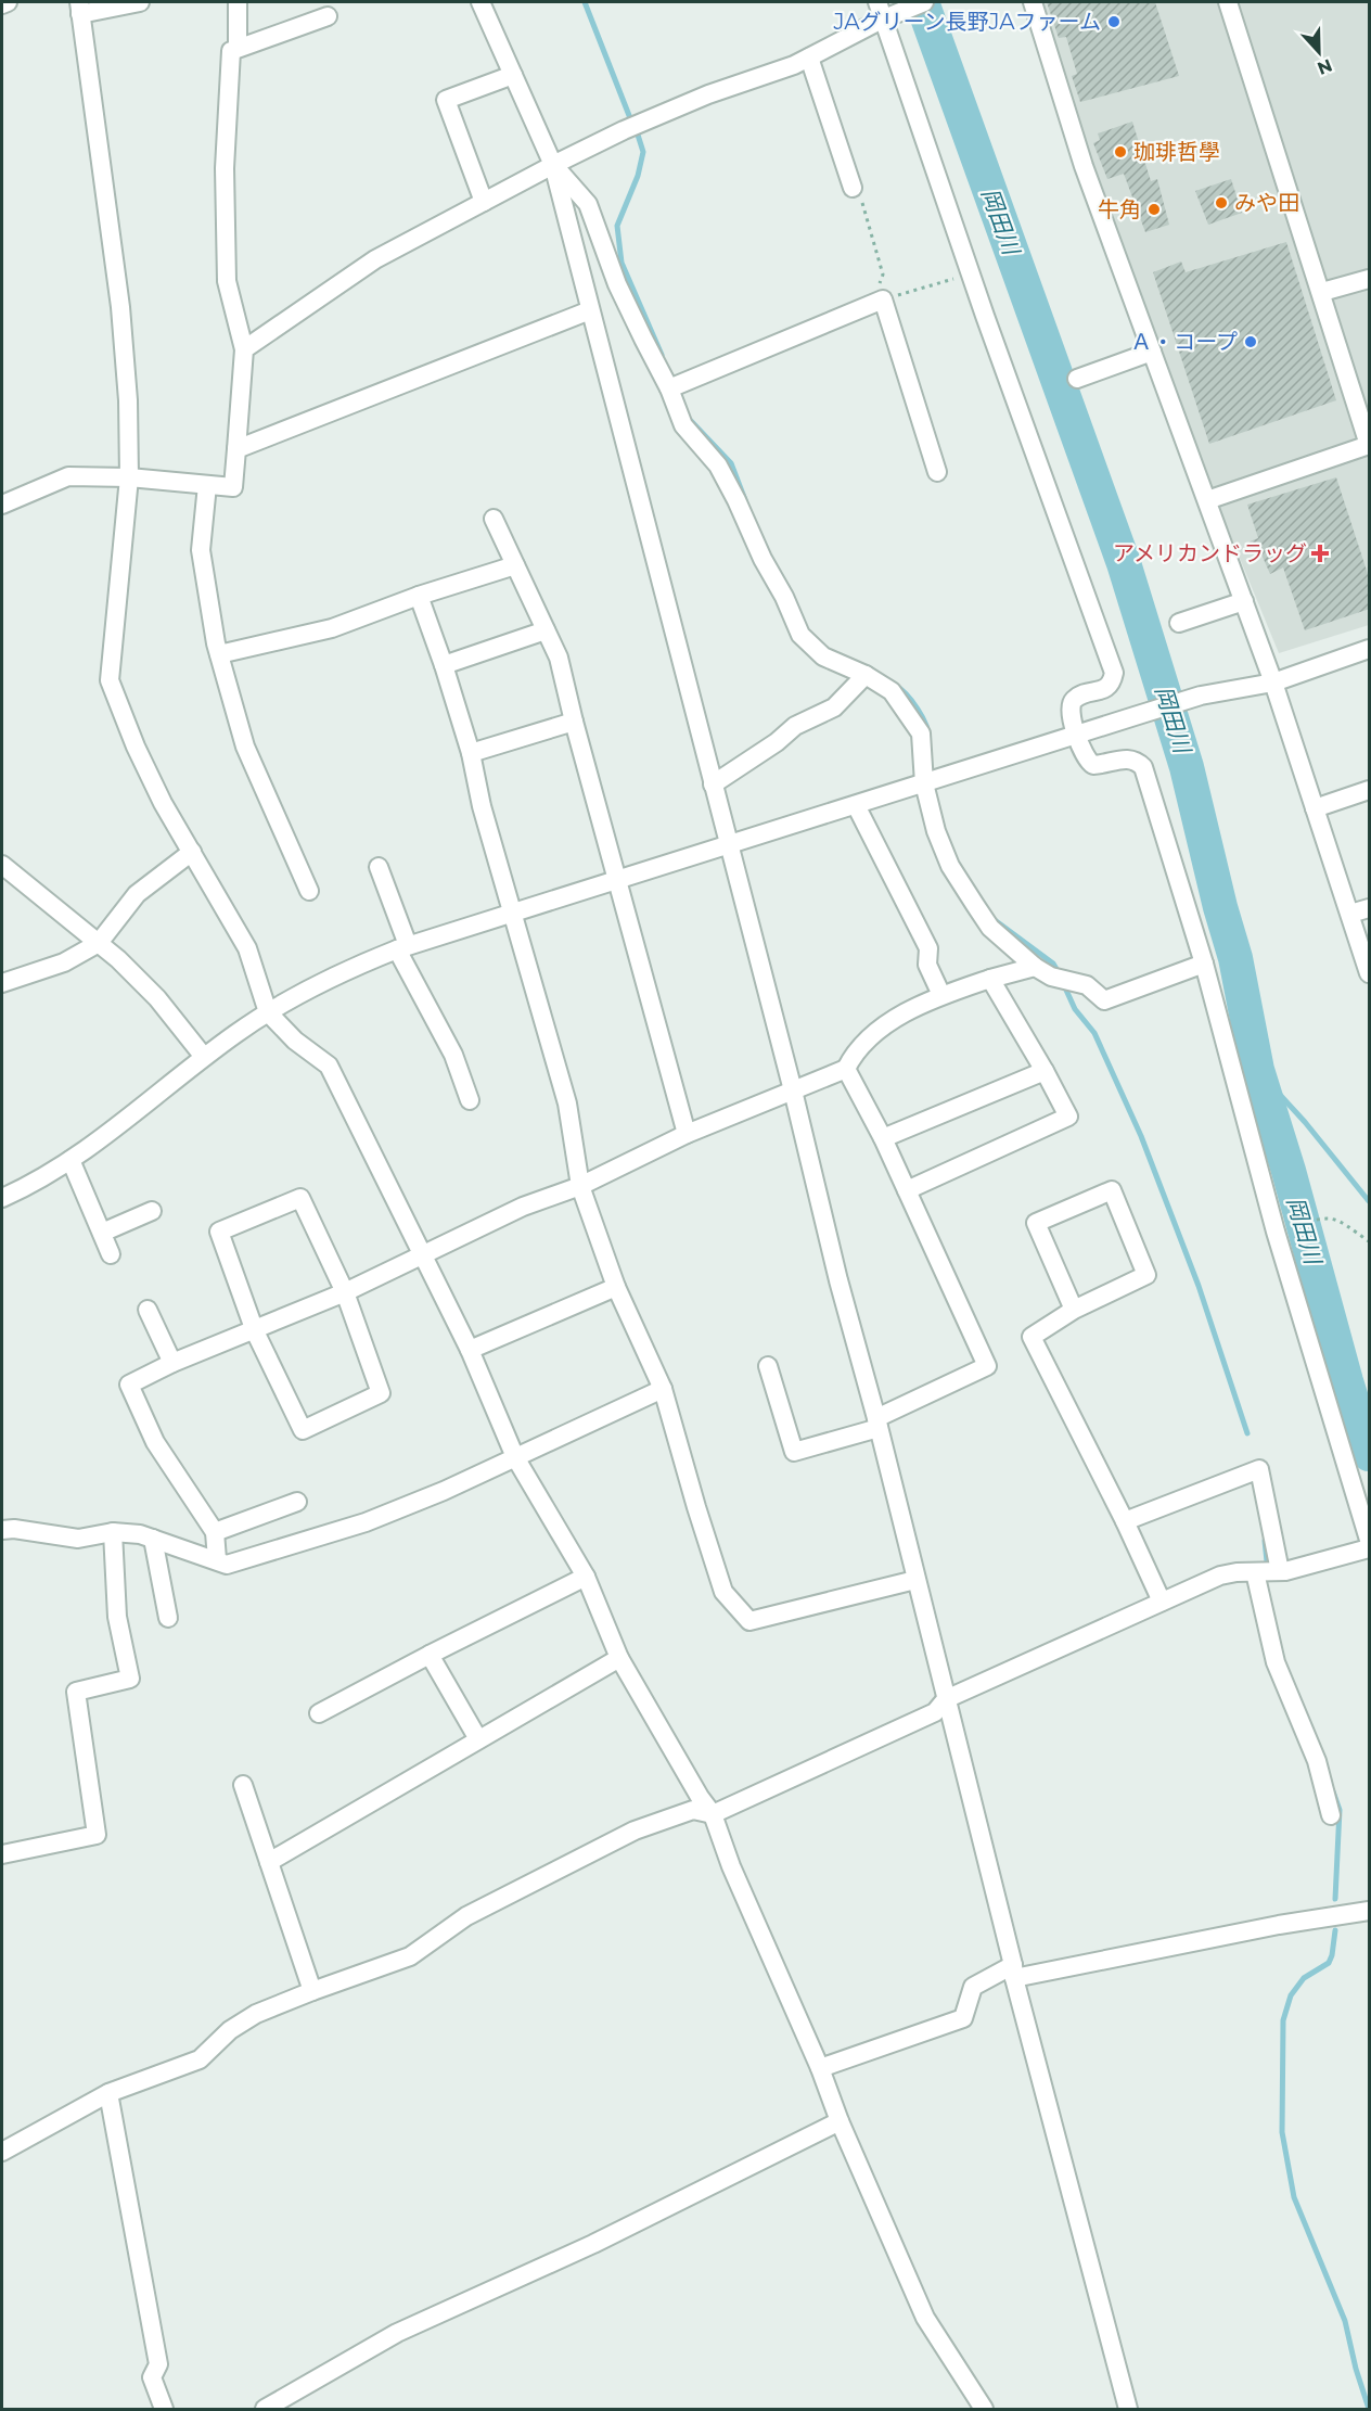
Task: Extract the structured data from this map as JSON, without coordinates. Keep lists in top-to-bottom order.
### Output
{
  "water": ["岡田川"],
  "places": {
    "other": [
      "JAグリーン長野JAファーム",
      "珈琲哲學",
      "みや田",
      "牛角",
      "Ａ・コープ"
    ],
    "health": ["アメリカンドラッグ"]
  },
  "north": "bottom"
}
